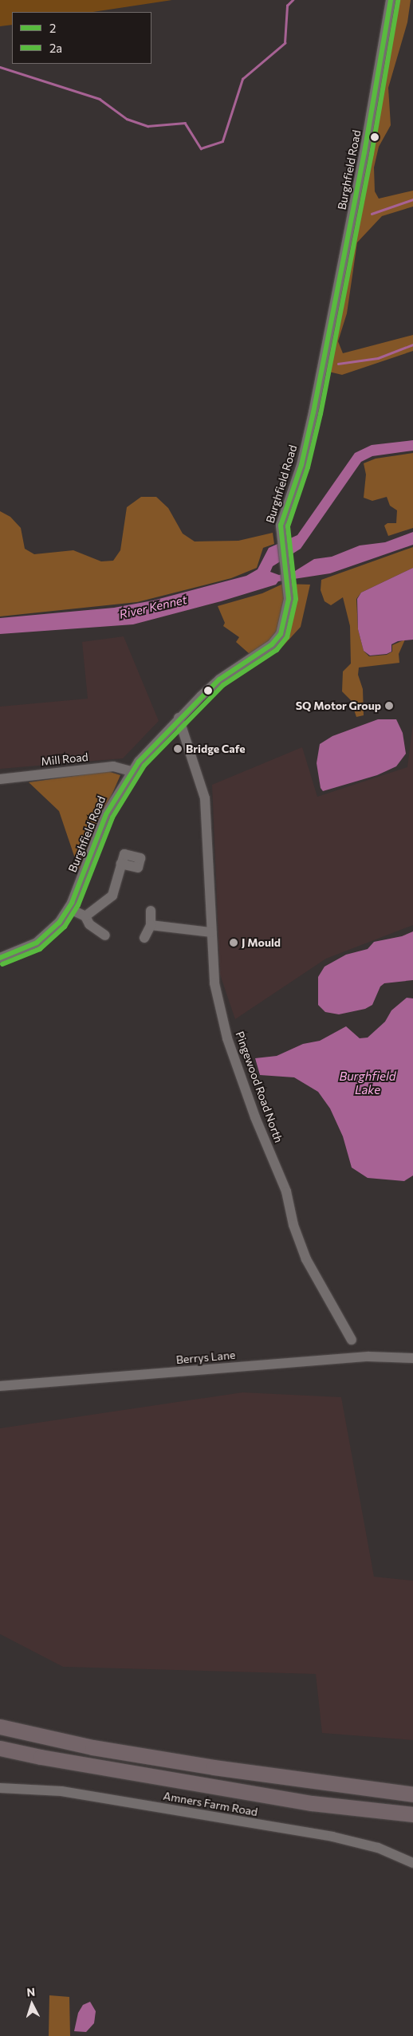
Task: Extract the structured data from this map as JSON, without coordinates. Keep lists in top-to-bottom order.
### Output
{
  "streets": {
    "street": [
      "Burghfield Road",
      "Mill Road",
      "Pingewood Road North",
      "Berrys Lane",
      "Amners Farm Road"
    ]
  },
  "crossings": [
    ["Burghfield Road", "Mill Road"],
    ["Burghfield Road", "Pingewood Road North"]
  ],
  "water": ["River Kennet", "Burghfield Lake"],
  "places": ["SQ Motor Group", "Bridge Cafe", "J Mould"],
  "lines": ["transit line 2", "transit line 2a"],
  "legend": ["2", "2a"],
  "north": "top"
}
